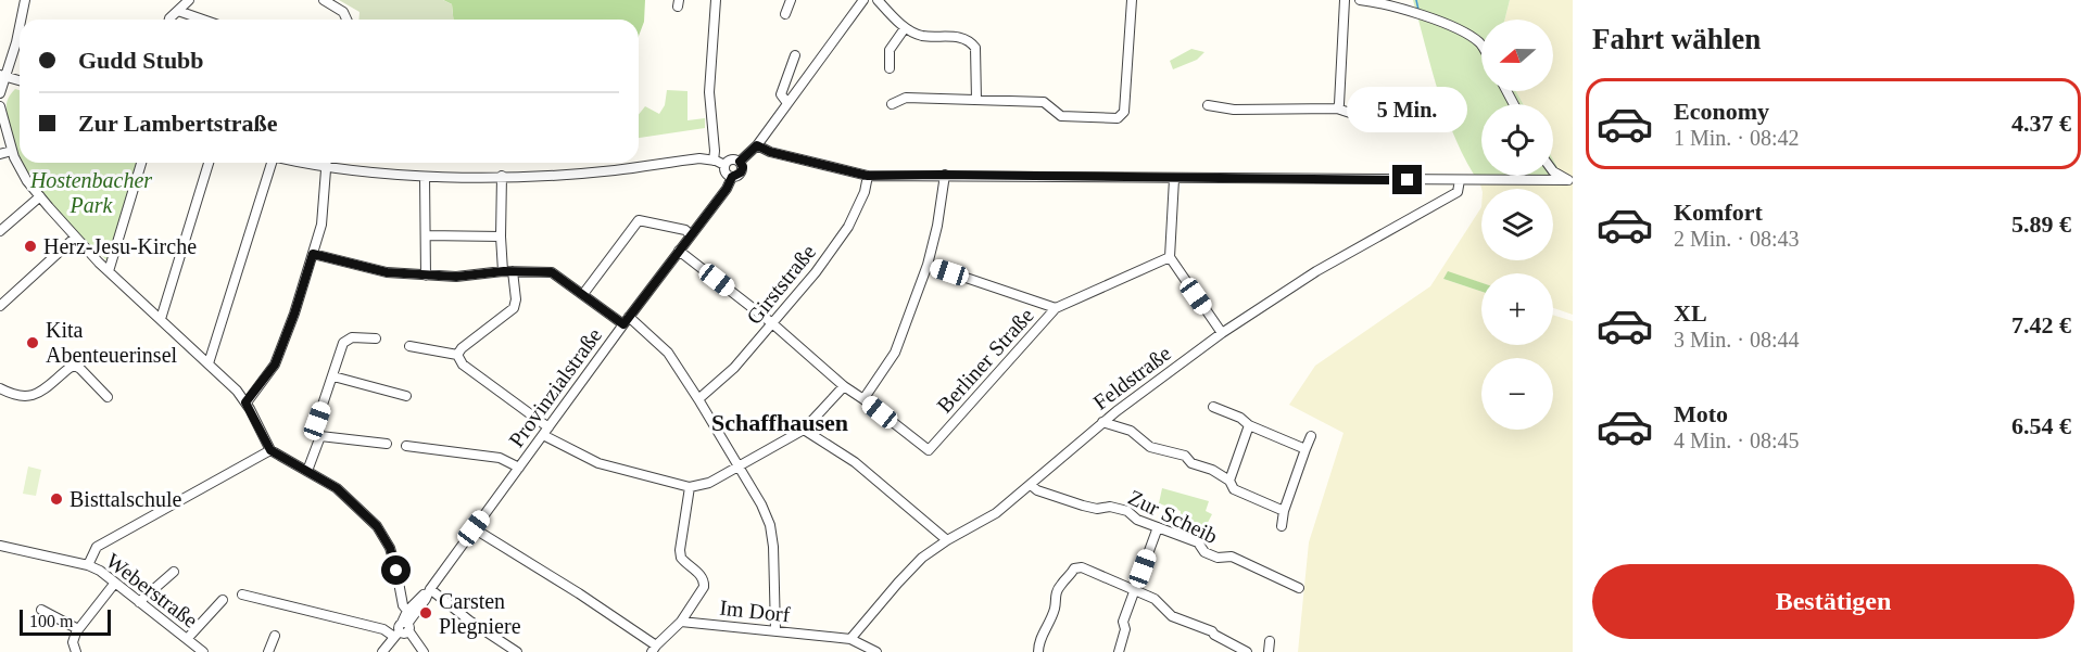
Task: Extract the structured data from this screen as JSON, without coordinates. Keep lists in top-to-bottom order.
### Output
{
  "streets": {
    "street": [
      "Girststraße",
      "Berliner Straße",
      "Feldstraße",
      "Provinzialstraße",
      "Zur Scheib",
      "Weberstraße",
      "Im Dorf"
    ]
  },
  "crossings": [
    ["Girststraße", "Berliner Straße"],
    ["Berliner Straße", "Provinzialstraße"],
    ["Feldstraße", "Zur Scheib"],
    ["Feldstraße", "Im Dorf"]
  ],
  "districts": ["Schaffhausen"],
  "parks": ["Hostenbacher Park"],
  "places": [
    "Herz-Jesu-Kirche",
    "Kita Abenteuerinsel",
    "Bisttalschule",
    "Carsten Plegniere"
  ],
  "scale_bar": "100 m",
  "north": "left",
  "page": {
    "heading": "Fahrt wählen",
    "map_buttons": ["+", "−"],
    "banner": ["Gudd Stubb", "Zur Lambertstraße"],
    "list": [
      {
        "name": "Economy",
        "note": "1 Min. · 08:42",
        "value": "4.37 €"
      },
      {
        "name": "Komfort",
        "note": "2 Min. · 08:43",
        "value": "5.89 €"
      },
      {
        "name": "XL",
        "note": "3 Min. · 08:44",
        "value": "7.42 €"
      },
      {
        "name": "Moto",
        "note": "4 Min. · 08:45",
        "value": "6.54 €"
      }
    ],
    "bubble": "5 Min.",
    "buttons": "Bestätigen",
    "scale": "100 m"
  }
}
